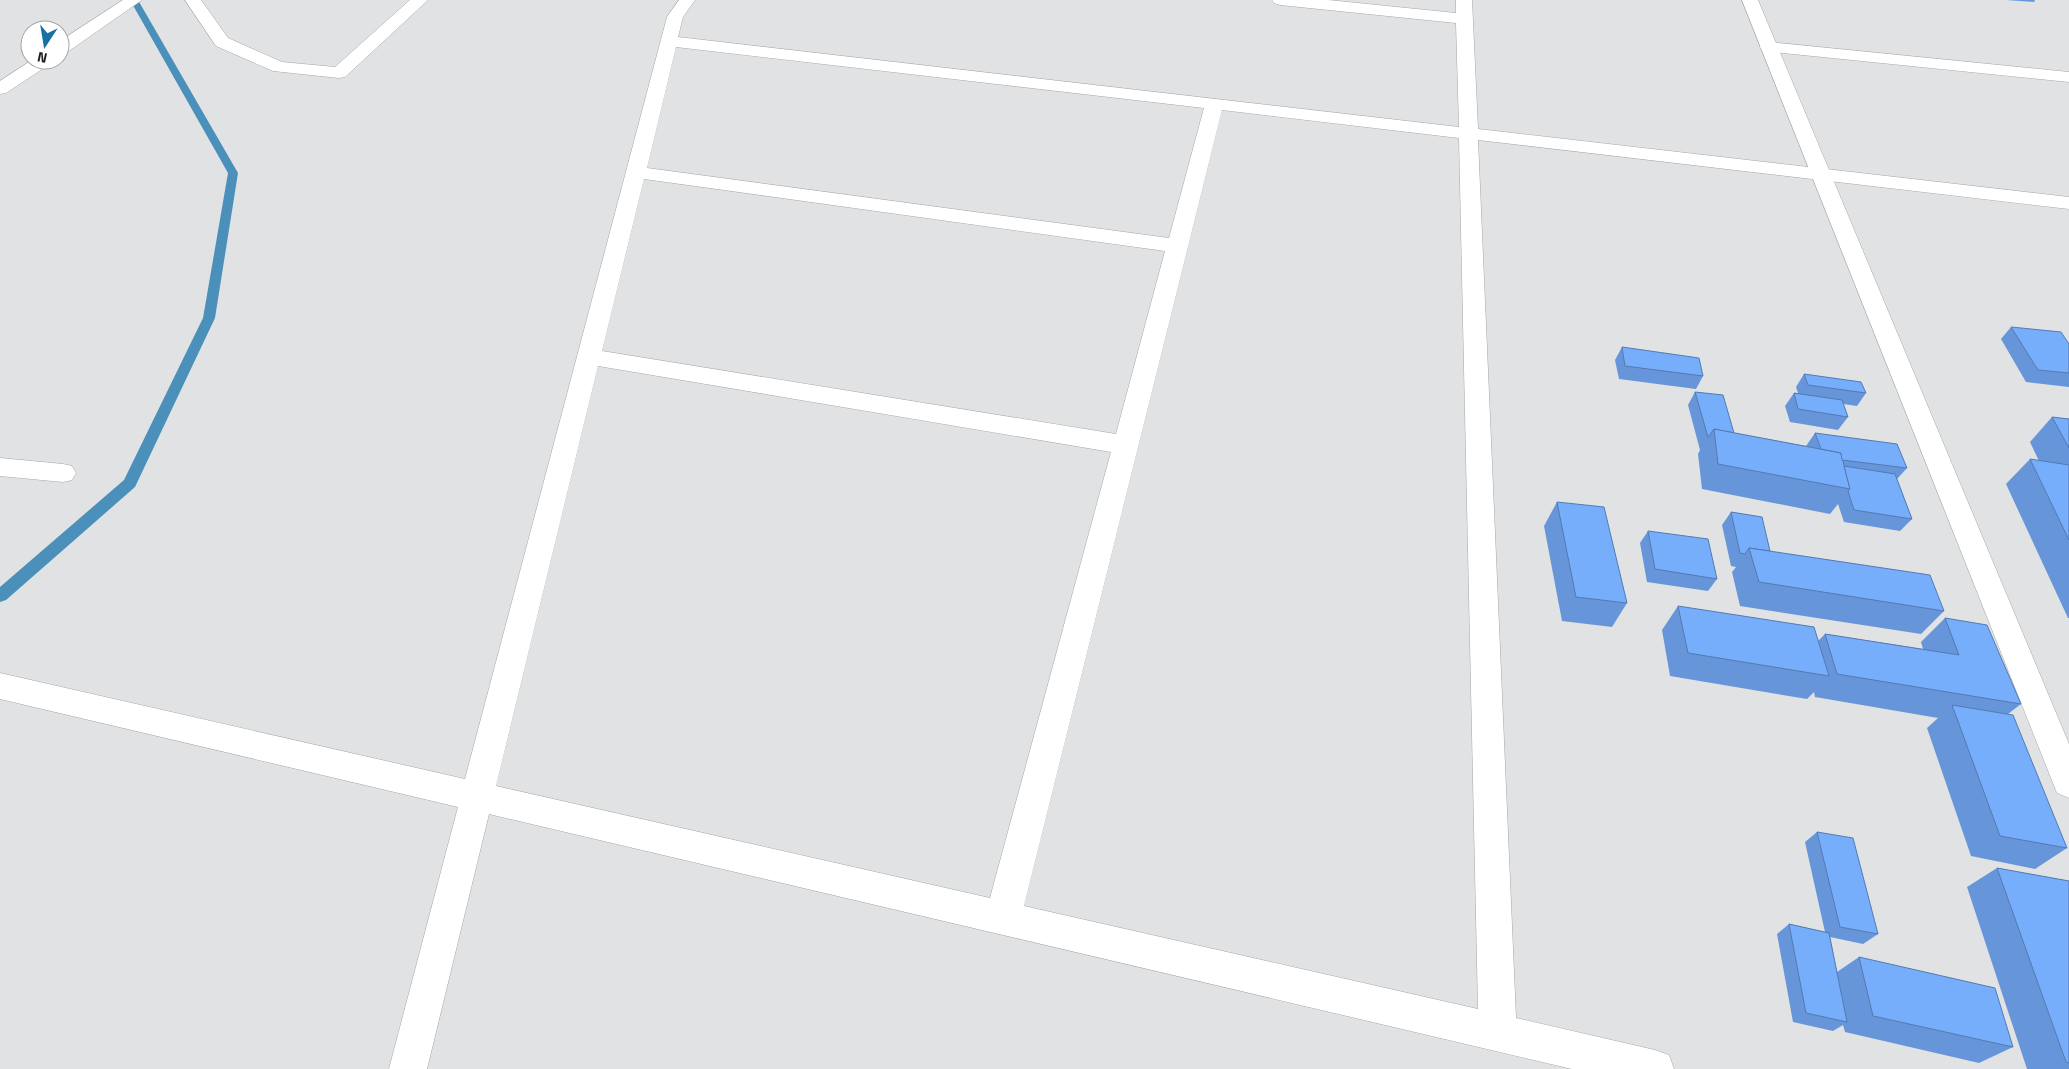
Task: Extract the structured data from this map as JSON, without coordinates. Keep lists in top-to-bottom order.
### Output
{
  "north": "bottom"
}
